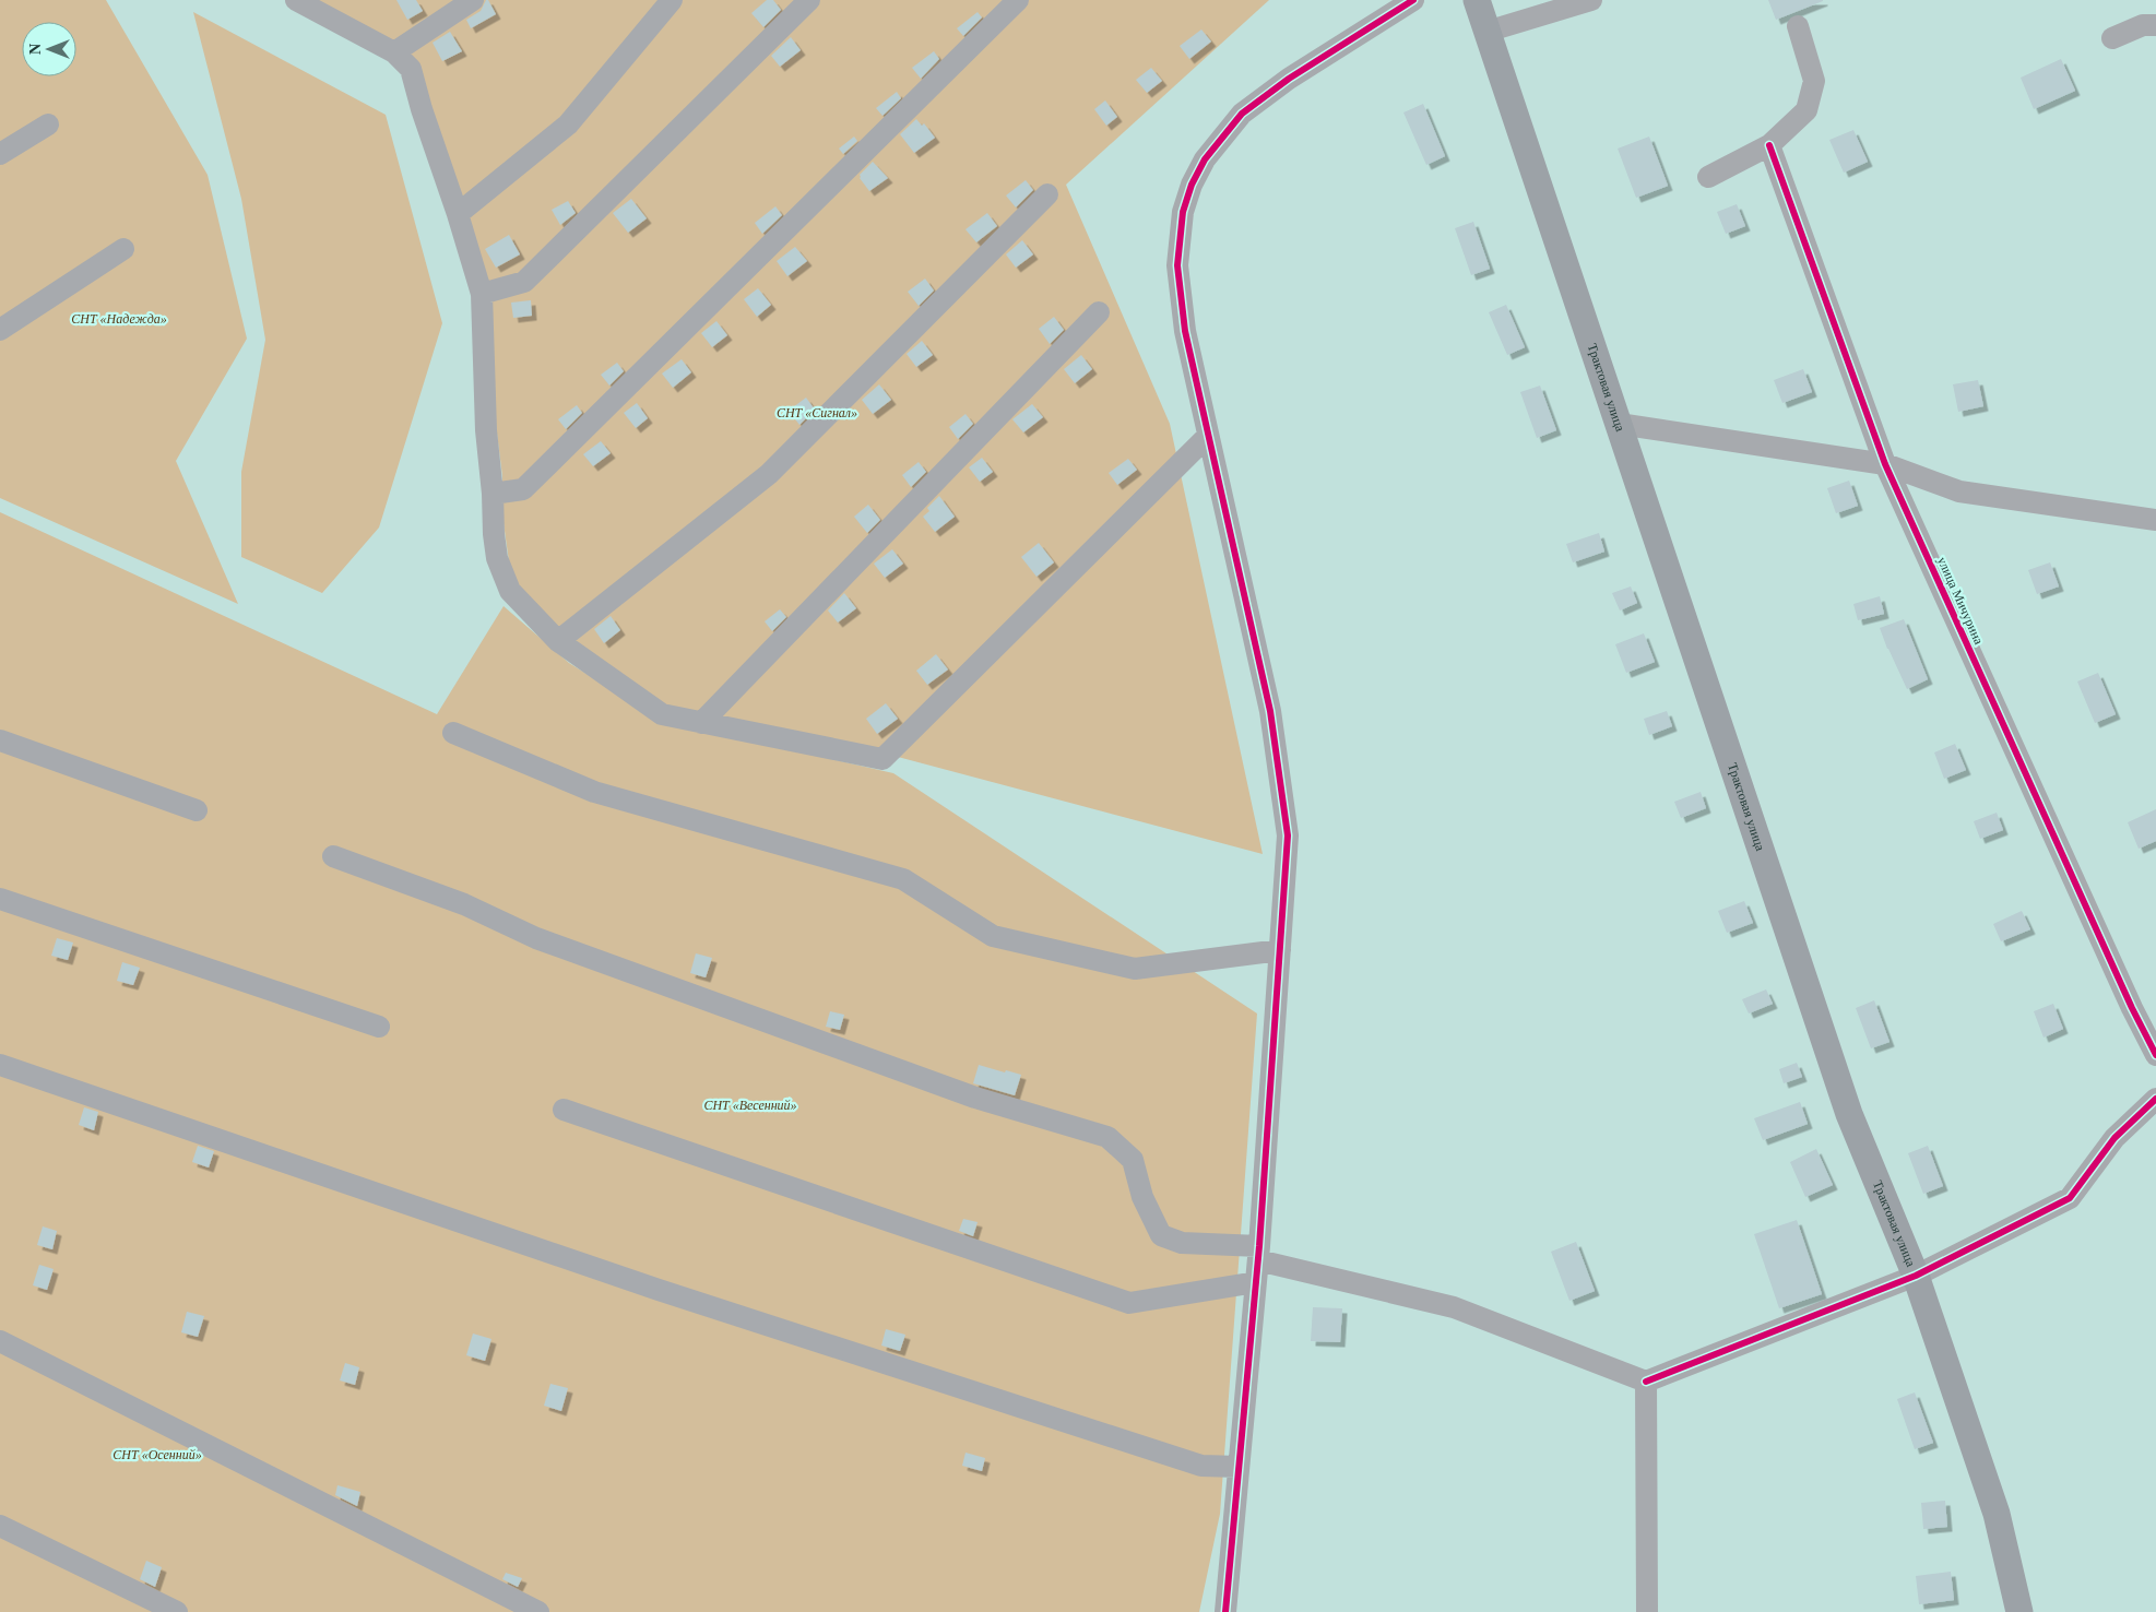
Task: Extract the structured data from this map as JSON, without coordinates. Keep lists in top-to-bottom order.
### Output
{
  "streets": {
    "main road": ["Трактовая улица"],
    "street": ["улица Мичурина"]
  },
  "parks": [
    "СНТ «Надежда»",
    "СНТ «Сигнал»",
    "СНТ «Весенний»",
    "СНТ «Осенний»"
  ],
  "north": "left"
}
